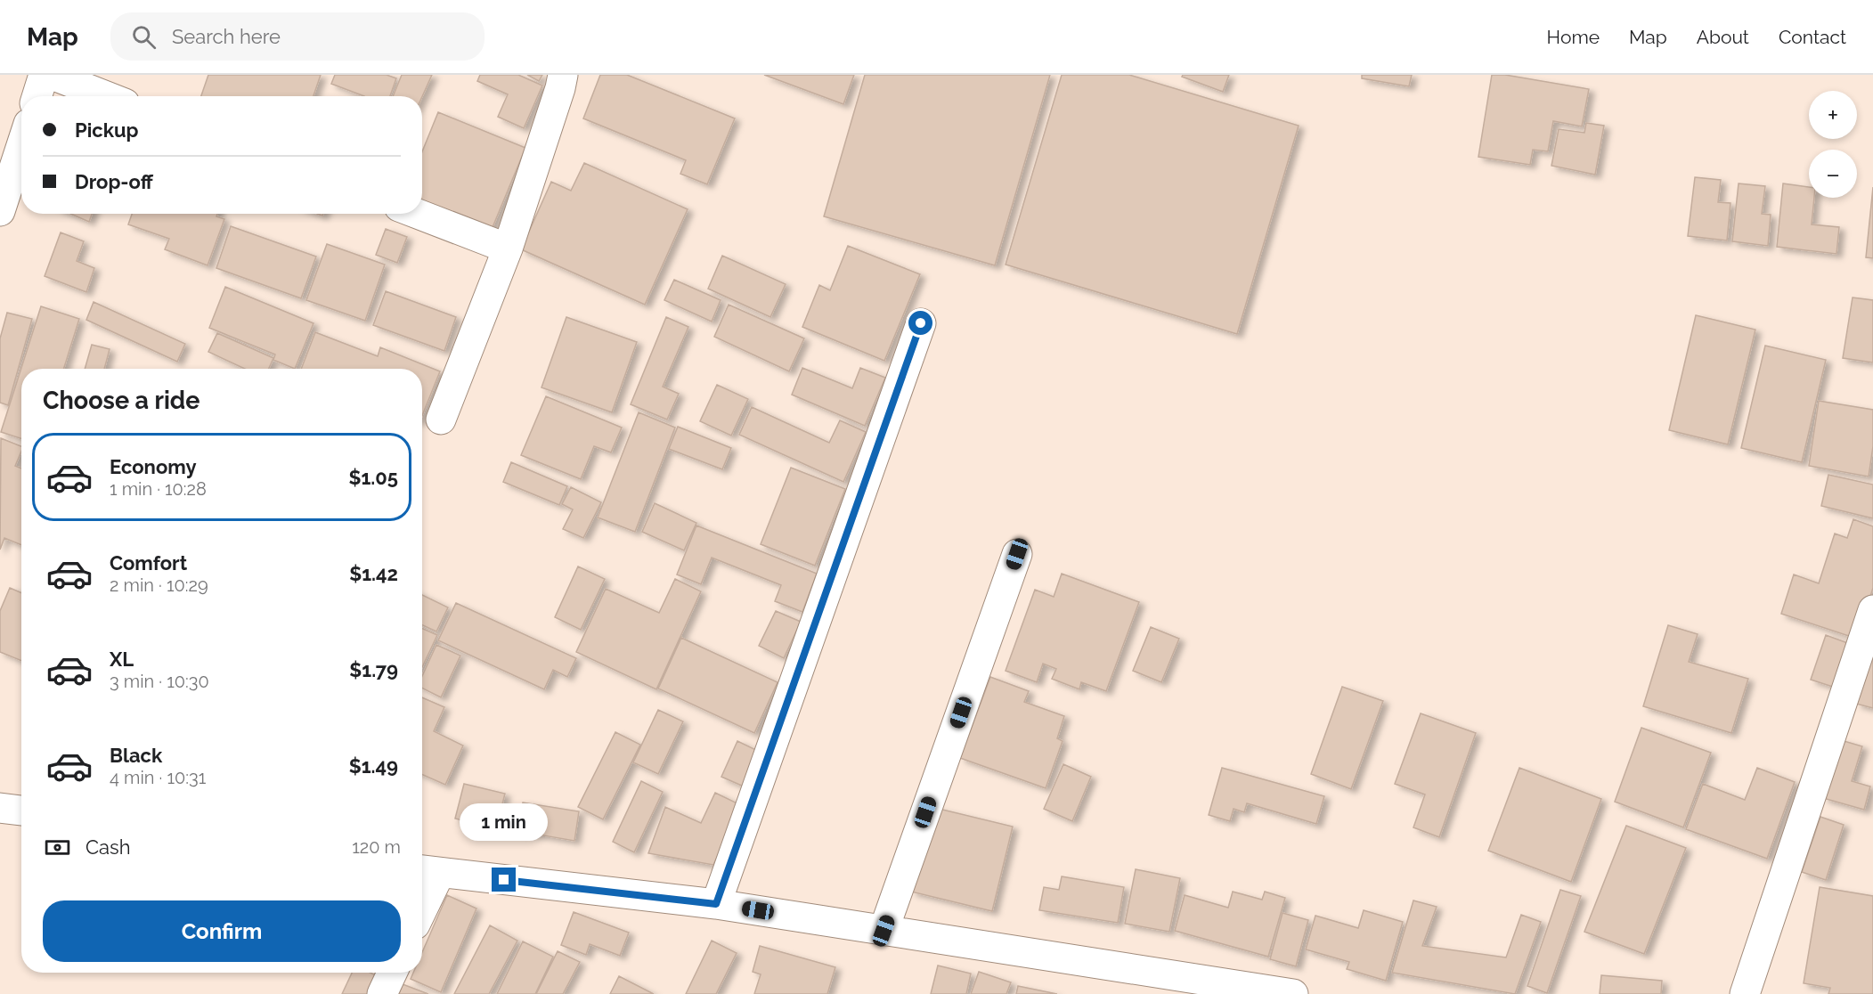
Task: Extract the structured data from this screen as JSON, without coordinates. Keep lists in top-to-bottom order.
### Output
{
  "page": {
    "header": "Map",
    "search": "Search here",
    "nav": [
      "Home",
      "Map",
      "About",
      "Contact"
    ],
    "map_buttons": ["+", "−"],
    "banner": ["Pickup", "Drop-off"],
    "heading": "Choose a ride",
    "list": [
      {
        "name": "Economy",
        "note": "1 min · 10:28",
        "value": "$1.05"
      },
      {
        "name": "Comfort",
        "note": "2 min · 10:29",
        "value": "$1.42"
      },
      {
        "name": "XL",
        "note": "3 min · 10:30",
        "value": "$1.79"
      },
      {
        "name": "Black",
        "note": "4 min · 10:31",
        "value": "$1.49"
      }
    ],
    "bubble": "1 min",
    "pay": ["Cash", "120 m"],
    "buttons": "Confirm"
  }
}
